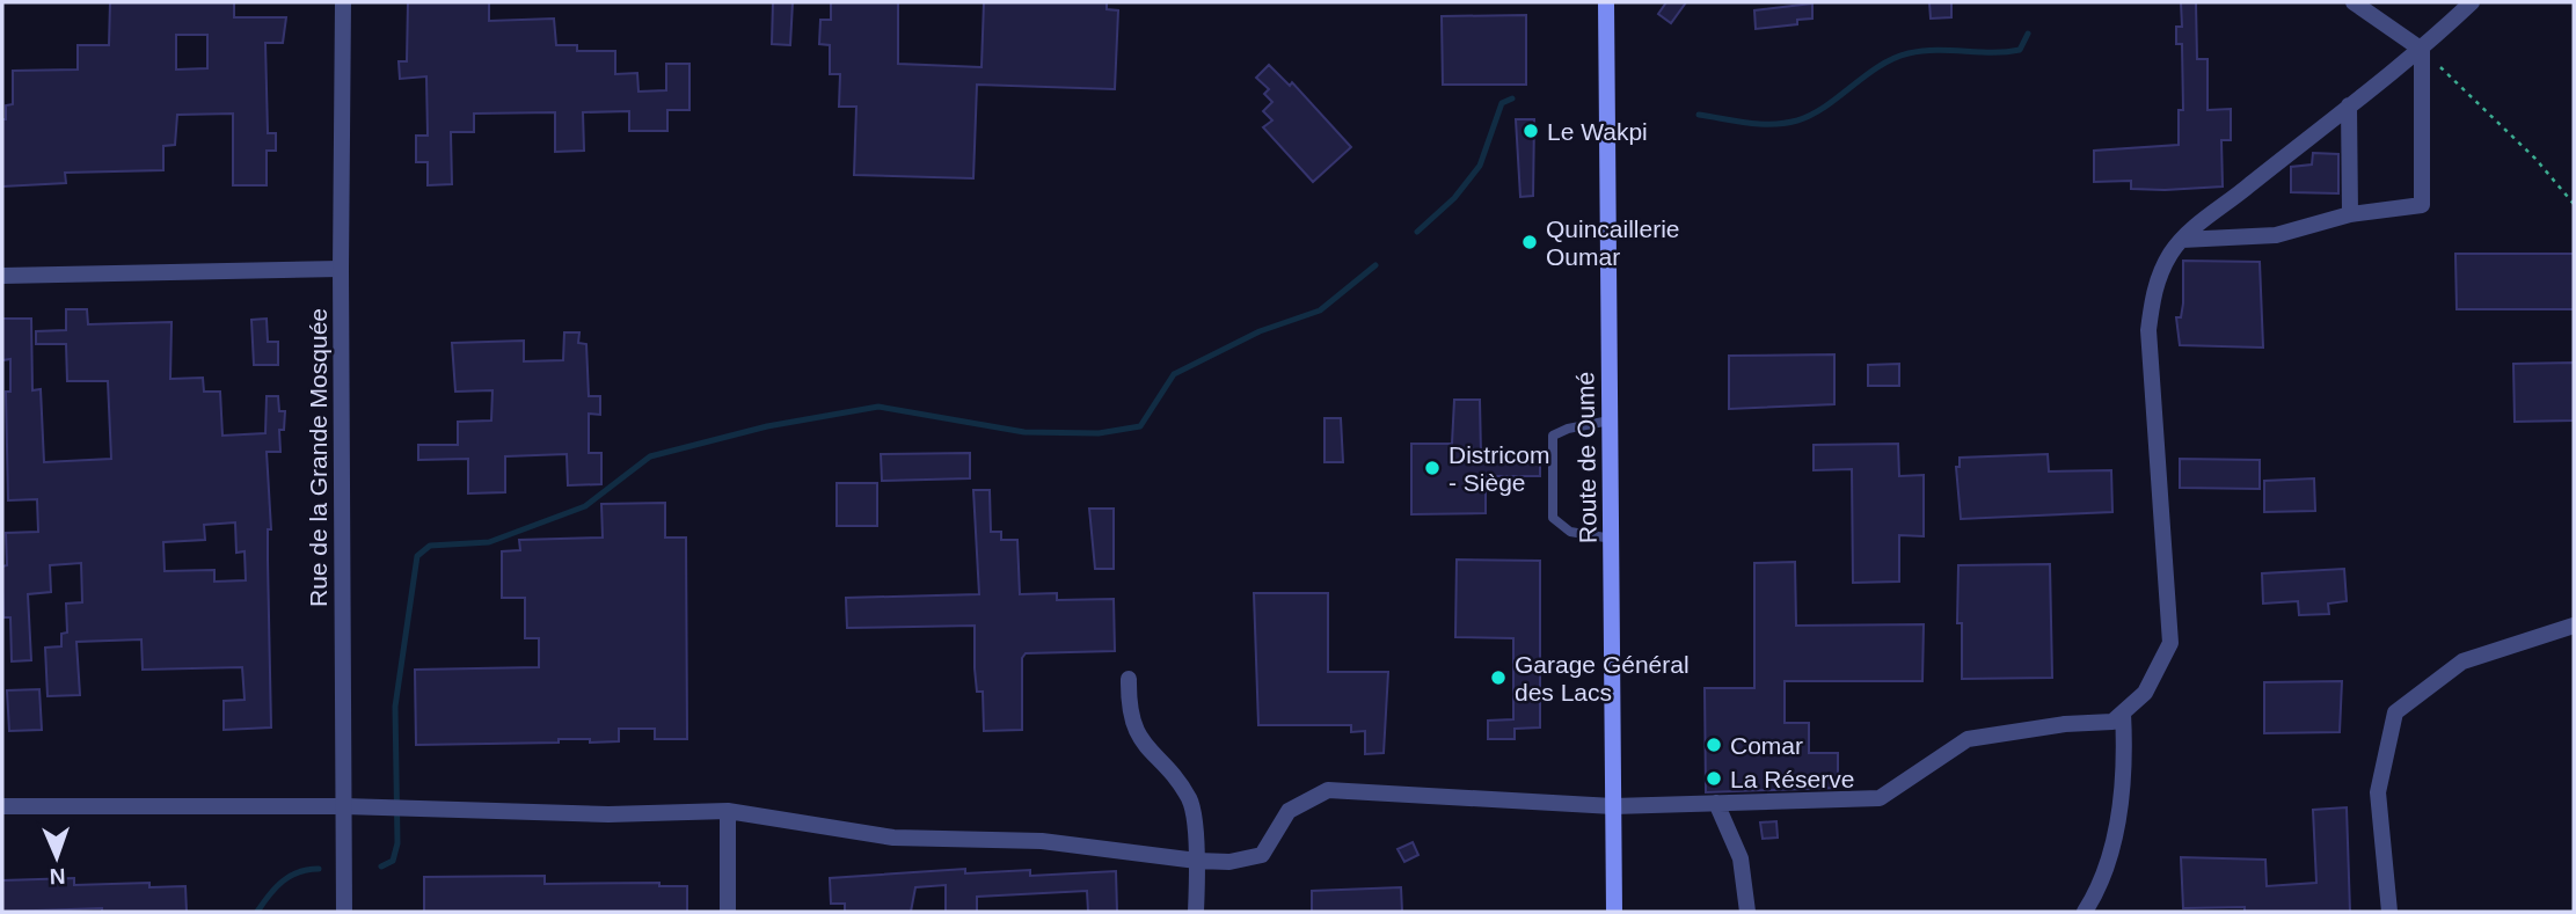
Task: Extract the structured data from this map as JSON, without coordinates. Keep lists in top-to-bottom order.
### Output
{
  "streets": {
    "main road": ["Route de Oumé"],
    "street": ["Rue de la Grande Mosquée"]
  },
  "places": [
    "Le Wakpi",
    "Quincaillerie Oumar",
    "Districom - Siège",
    "Garage Général des Lacs",
    "Comar",
    "La Réserve"
  ],
  "north": "bottom"
}
